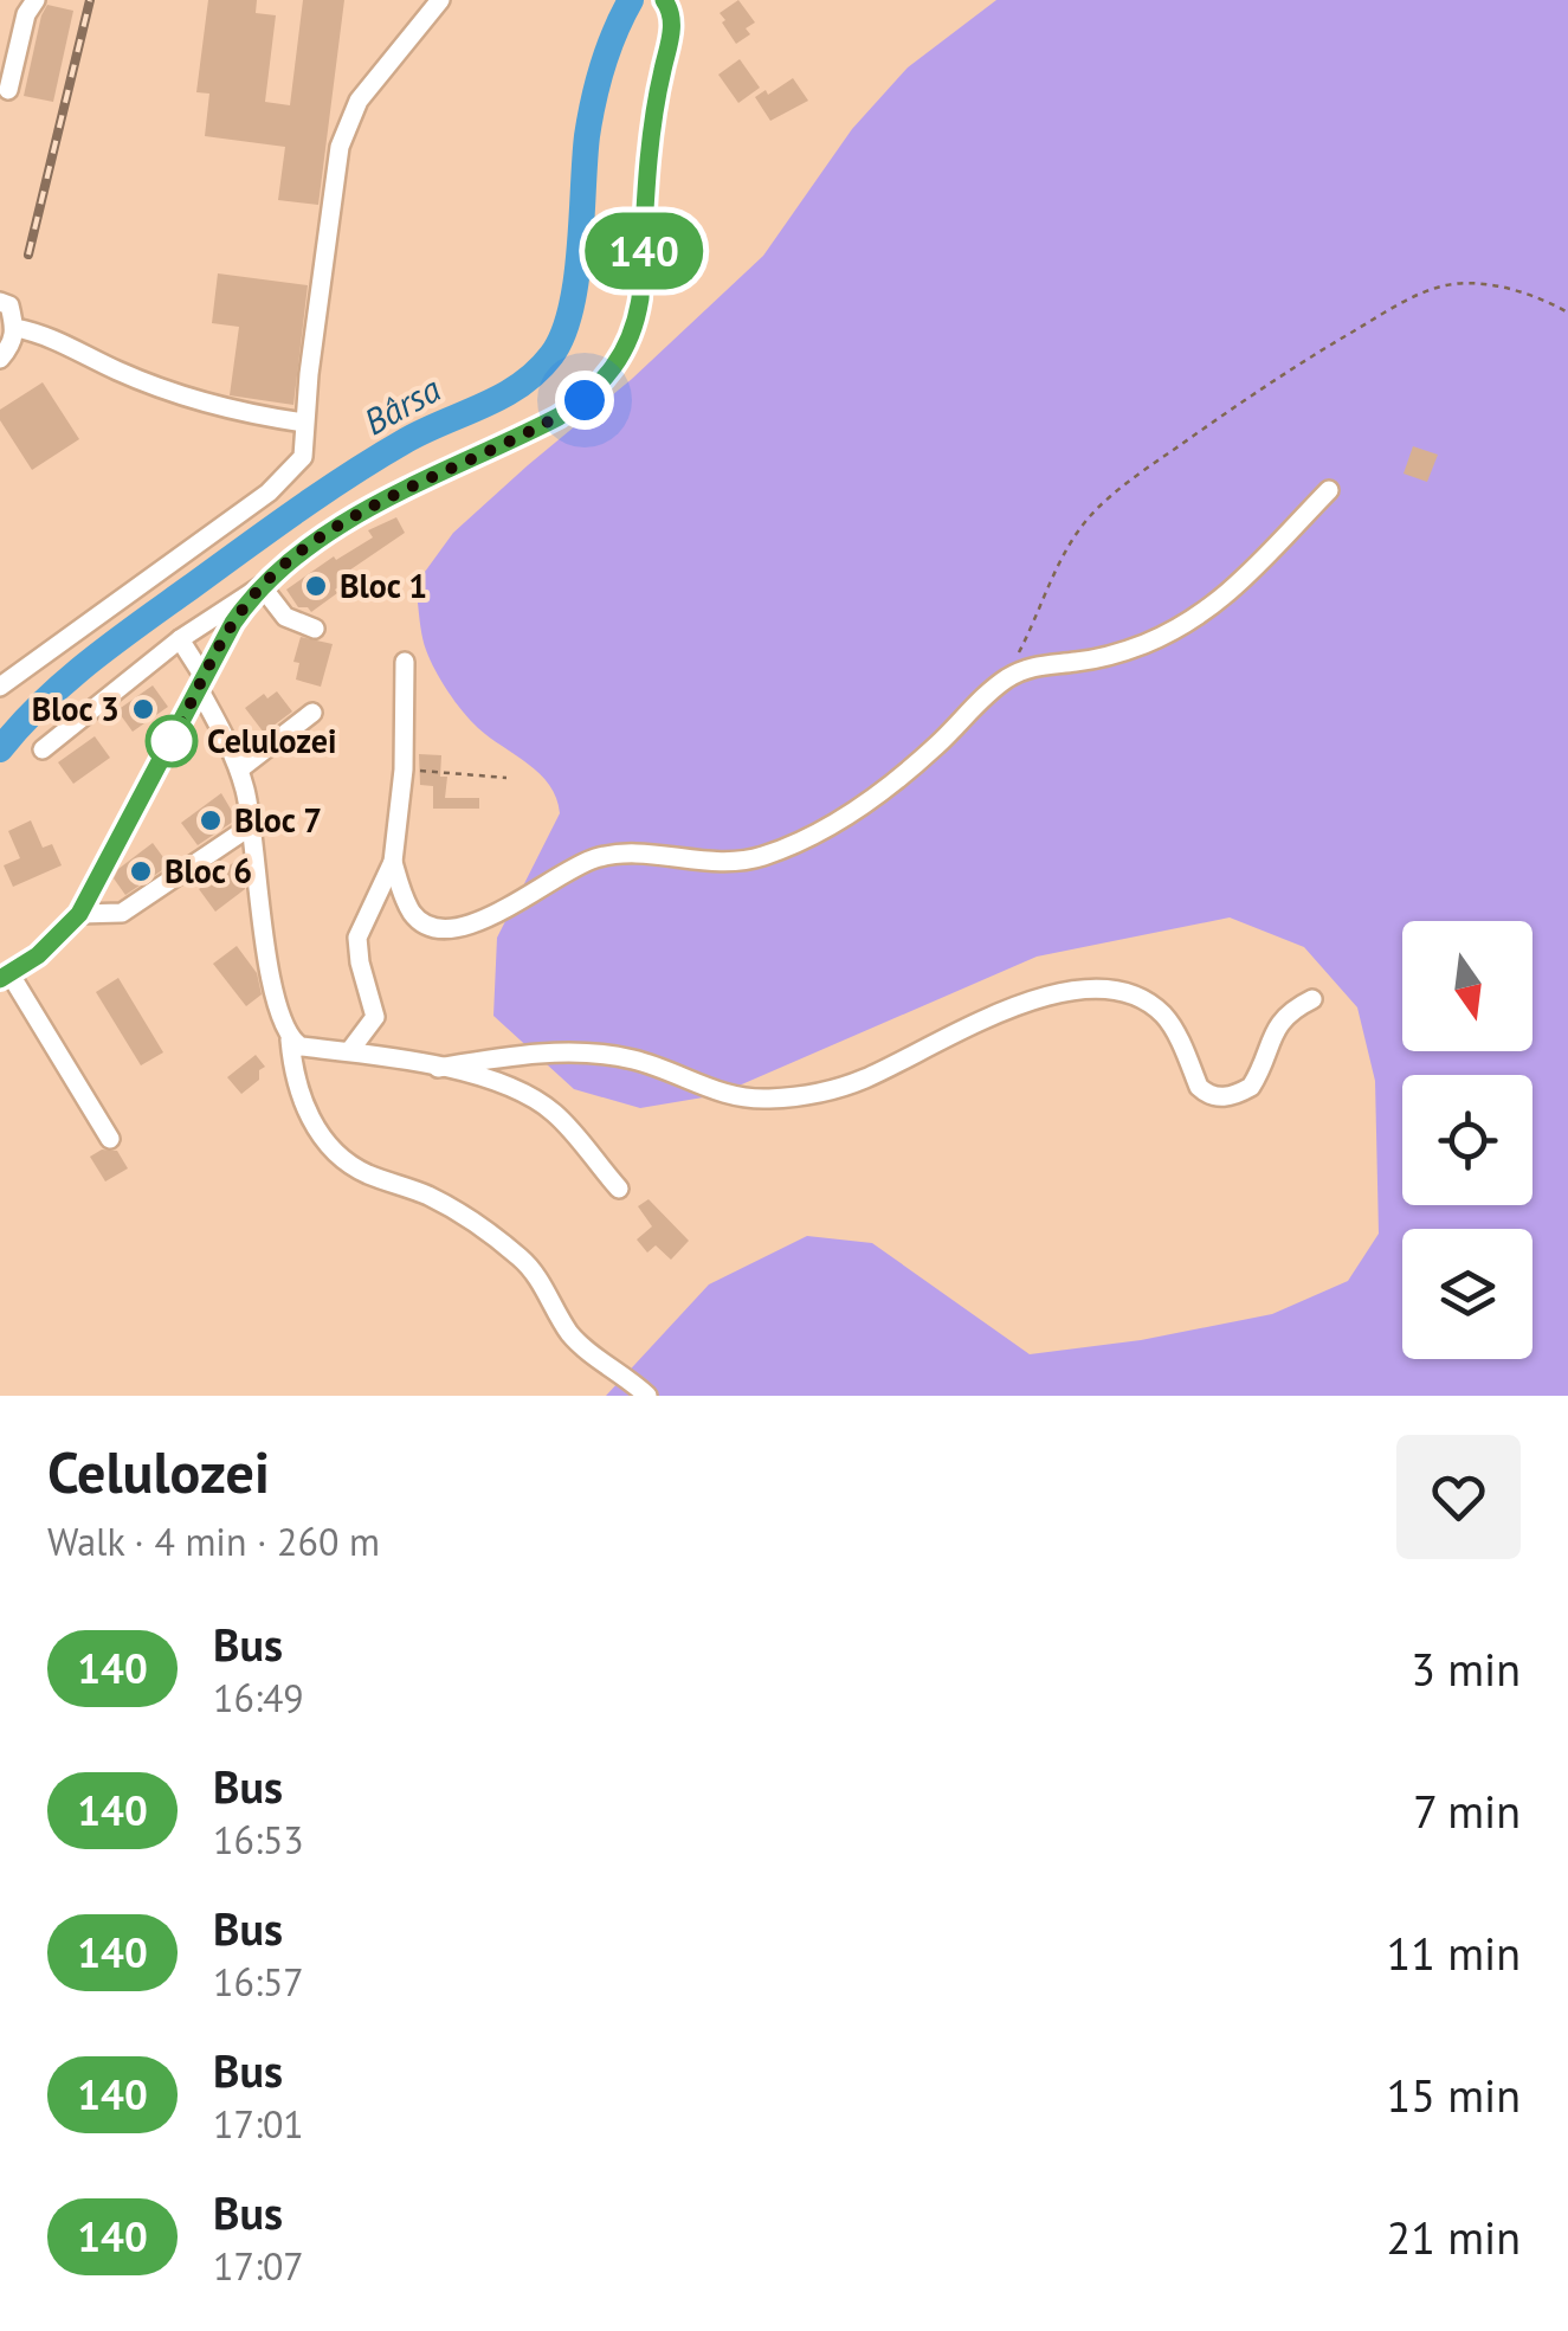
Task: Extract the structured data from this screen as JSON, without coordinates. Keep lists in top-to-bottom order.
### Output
{
  "water": ["Bârsa"],
  "places": [
    "Bloc 1",
    "Bloc 3",
    "Celulozei",
    "Bloc 7",
    "Bloc 6"
  ],
  "lines": ["bus line 140"],
  "north": "bottom",
  "page": {
    "on_map": "140",
    "heading": ["Celulozei", "Walk · 4 min · 260 m"],
    "list": [
      {
        "mark": "140",
        "name": "Bus",
        "note": "16:49",
        "value": "3 min"
      },
      {
        "mark": "140",
        "name": "Bus",
        "note": "16:53",
        "value": "7 min"
      },
      {
        "mark": "140",
        "name": "Bus",
        "note": "16:57",
        "value": "11 min"
      },
      {
        "mark": "140",
        "name": "Bus",
        "note": "17:01",
        "value": "15 min"
      },
      {
        "mark": "140",
        "name": "Bus",
        "note": "17:07",
        "value": "21 min"
      }
    ]
  }
}
